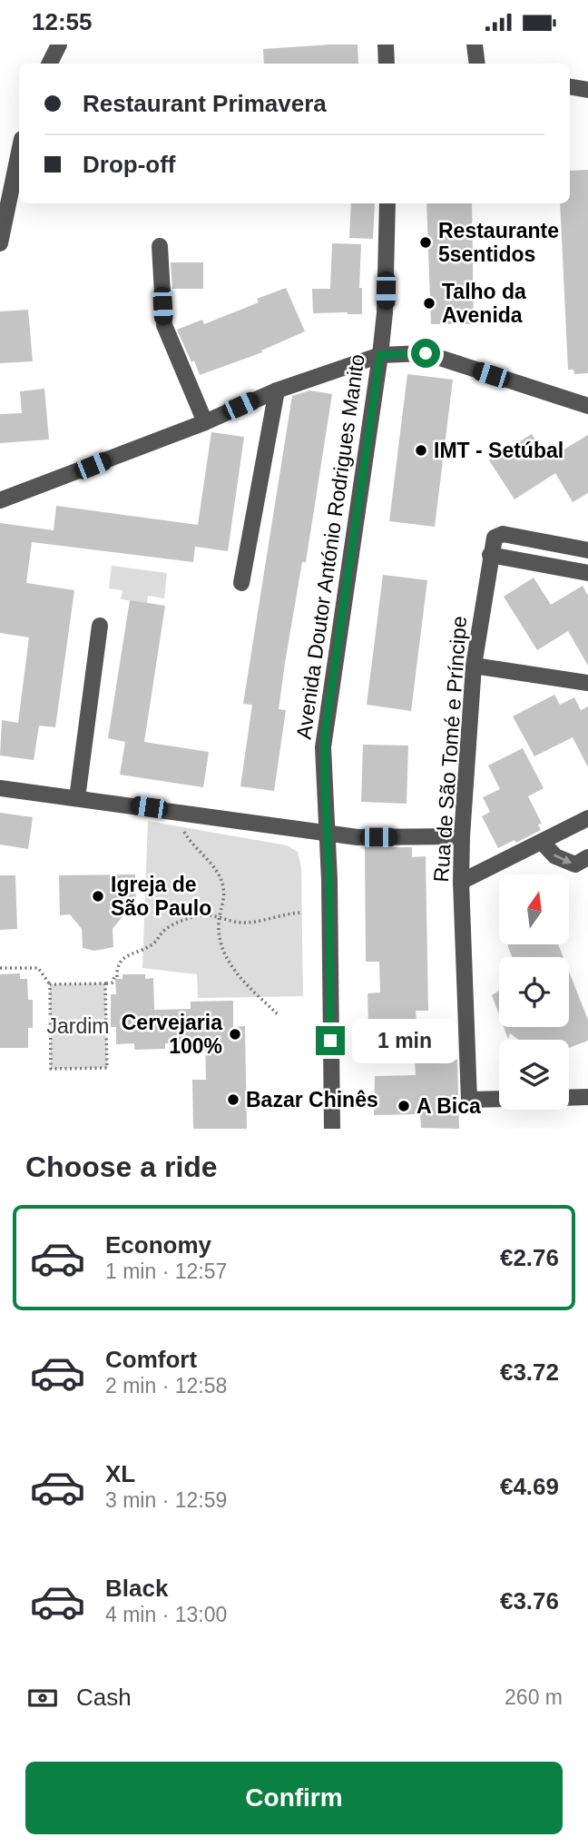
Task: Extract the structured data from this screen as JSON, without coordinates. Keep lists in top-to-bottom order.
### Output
{
  "streets": {
    "street": ["Avenida Doutor António Rodrigues Manito", "Rua de São Tomé e Príncipe"]
  },
  "parks": ["Jardim"],
  "places": [
    "Restaurante 5sentidos",
    "Talho da Avenida",
    "IMT - Setúbal",
    "Igreja de São Paulo",
    "Cervejaria 100%",
    "Bazar Chinês",
    "A Bica"
  ],
  "north": "top",
  "page": {
    "status": "12:55",
    "banner": ["Restaurant Primavera", "Drop-off"],
    "bubble": "1 min",
    "heading": "Choose a ride",
    "list": [
      {
        "name": "Economy",
        "note": "1 min · 12:57",
        "value": "€2.76"
      },
      {
        "name": "Comfort",
        "note": "2 min · 12:58",
        "value": "€3.72"
      },
      {
        "name": "XL",
        "note": "3 min · 12:59",
        "value": "€4.69"
      },
      {
        "name": "Black",
        "note": "4 min · 13:00",
        "value": "€3.76"
      }
    ],
    "pay": ["Cash", "260 m"],
    "buttons": "Confirm"
  }
}
